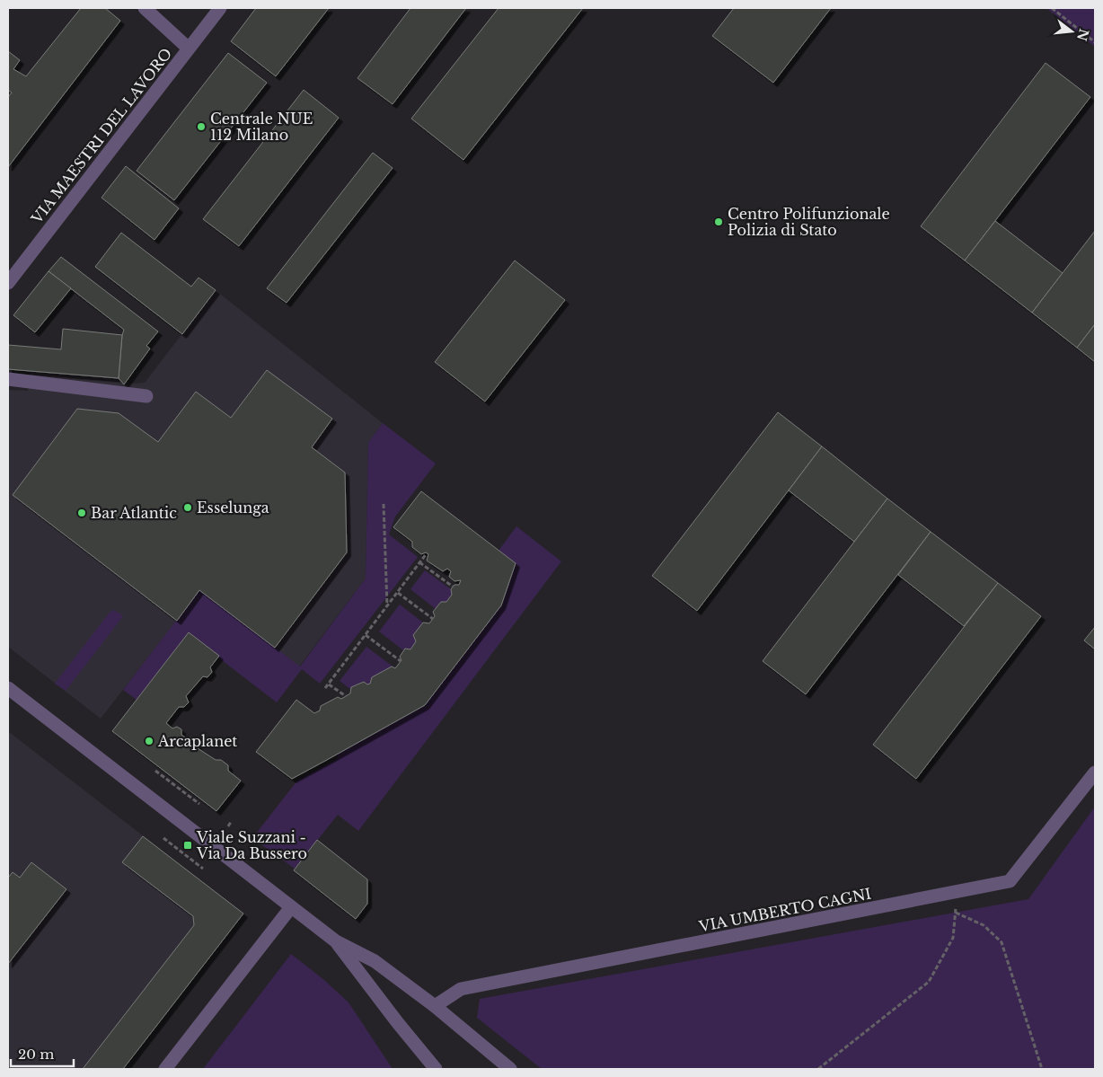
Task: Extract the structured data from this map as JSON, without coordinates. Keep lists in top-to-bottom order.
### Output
{
  "streets": {
    "street": ["VIA MAESTRI DEL LAVORO", "VIA UMBERTO CAGNI"]
  },
  "places": {
    "other": [
      "Centrale NUE 112 Milano",
      "Centro Polifunzionale Polizia di Stato",
      "Esselunga",
      "Bar Atlantic",
      "Arcaplanet"
    ],
    "transit": ["Viale Suzzani - Via Da Bussero"]
  },
  "scale_bar": "20 m",
  "north": "right"
}
